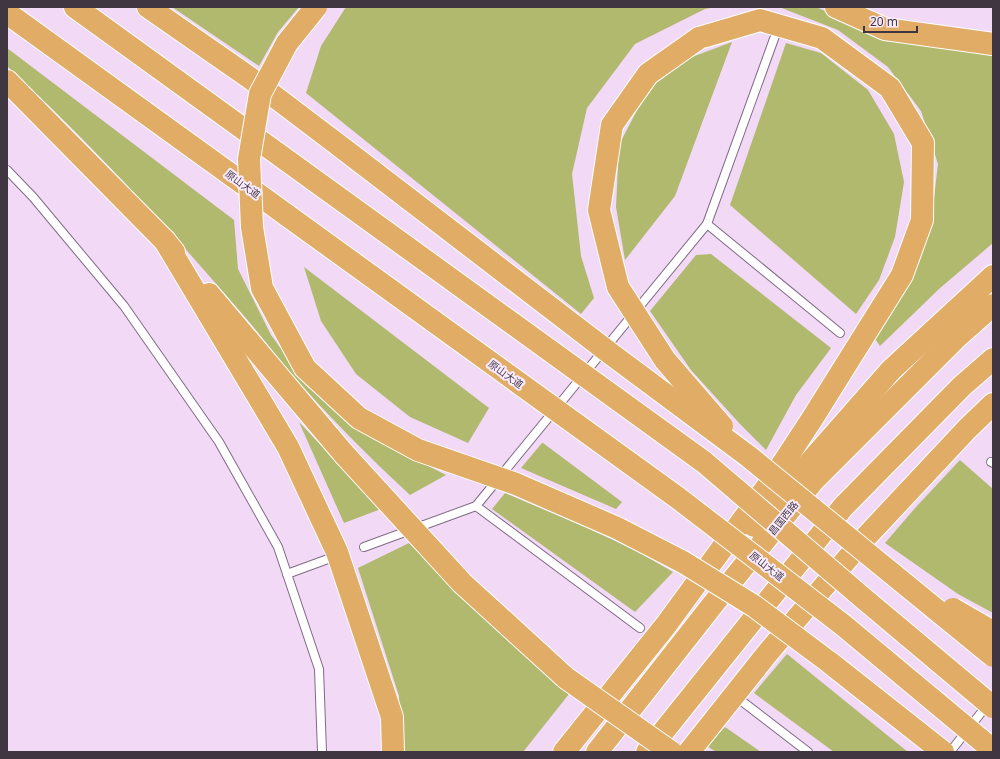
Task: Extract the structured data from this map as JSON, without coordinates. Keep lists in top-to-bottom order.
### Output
{
  "streets": {
    "highway": ["原山大道", "昌国西路"]
  },
  "scale_bar": "20 m"
}
